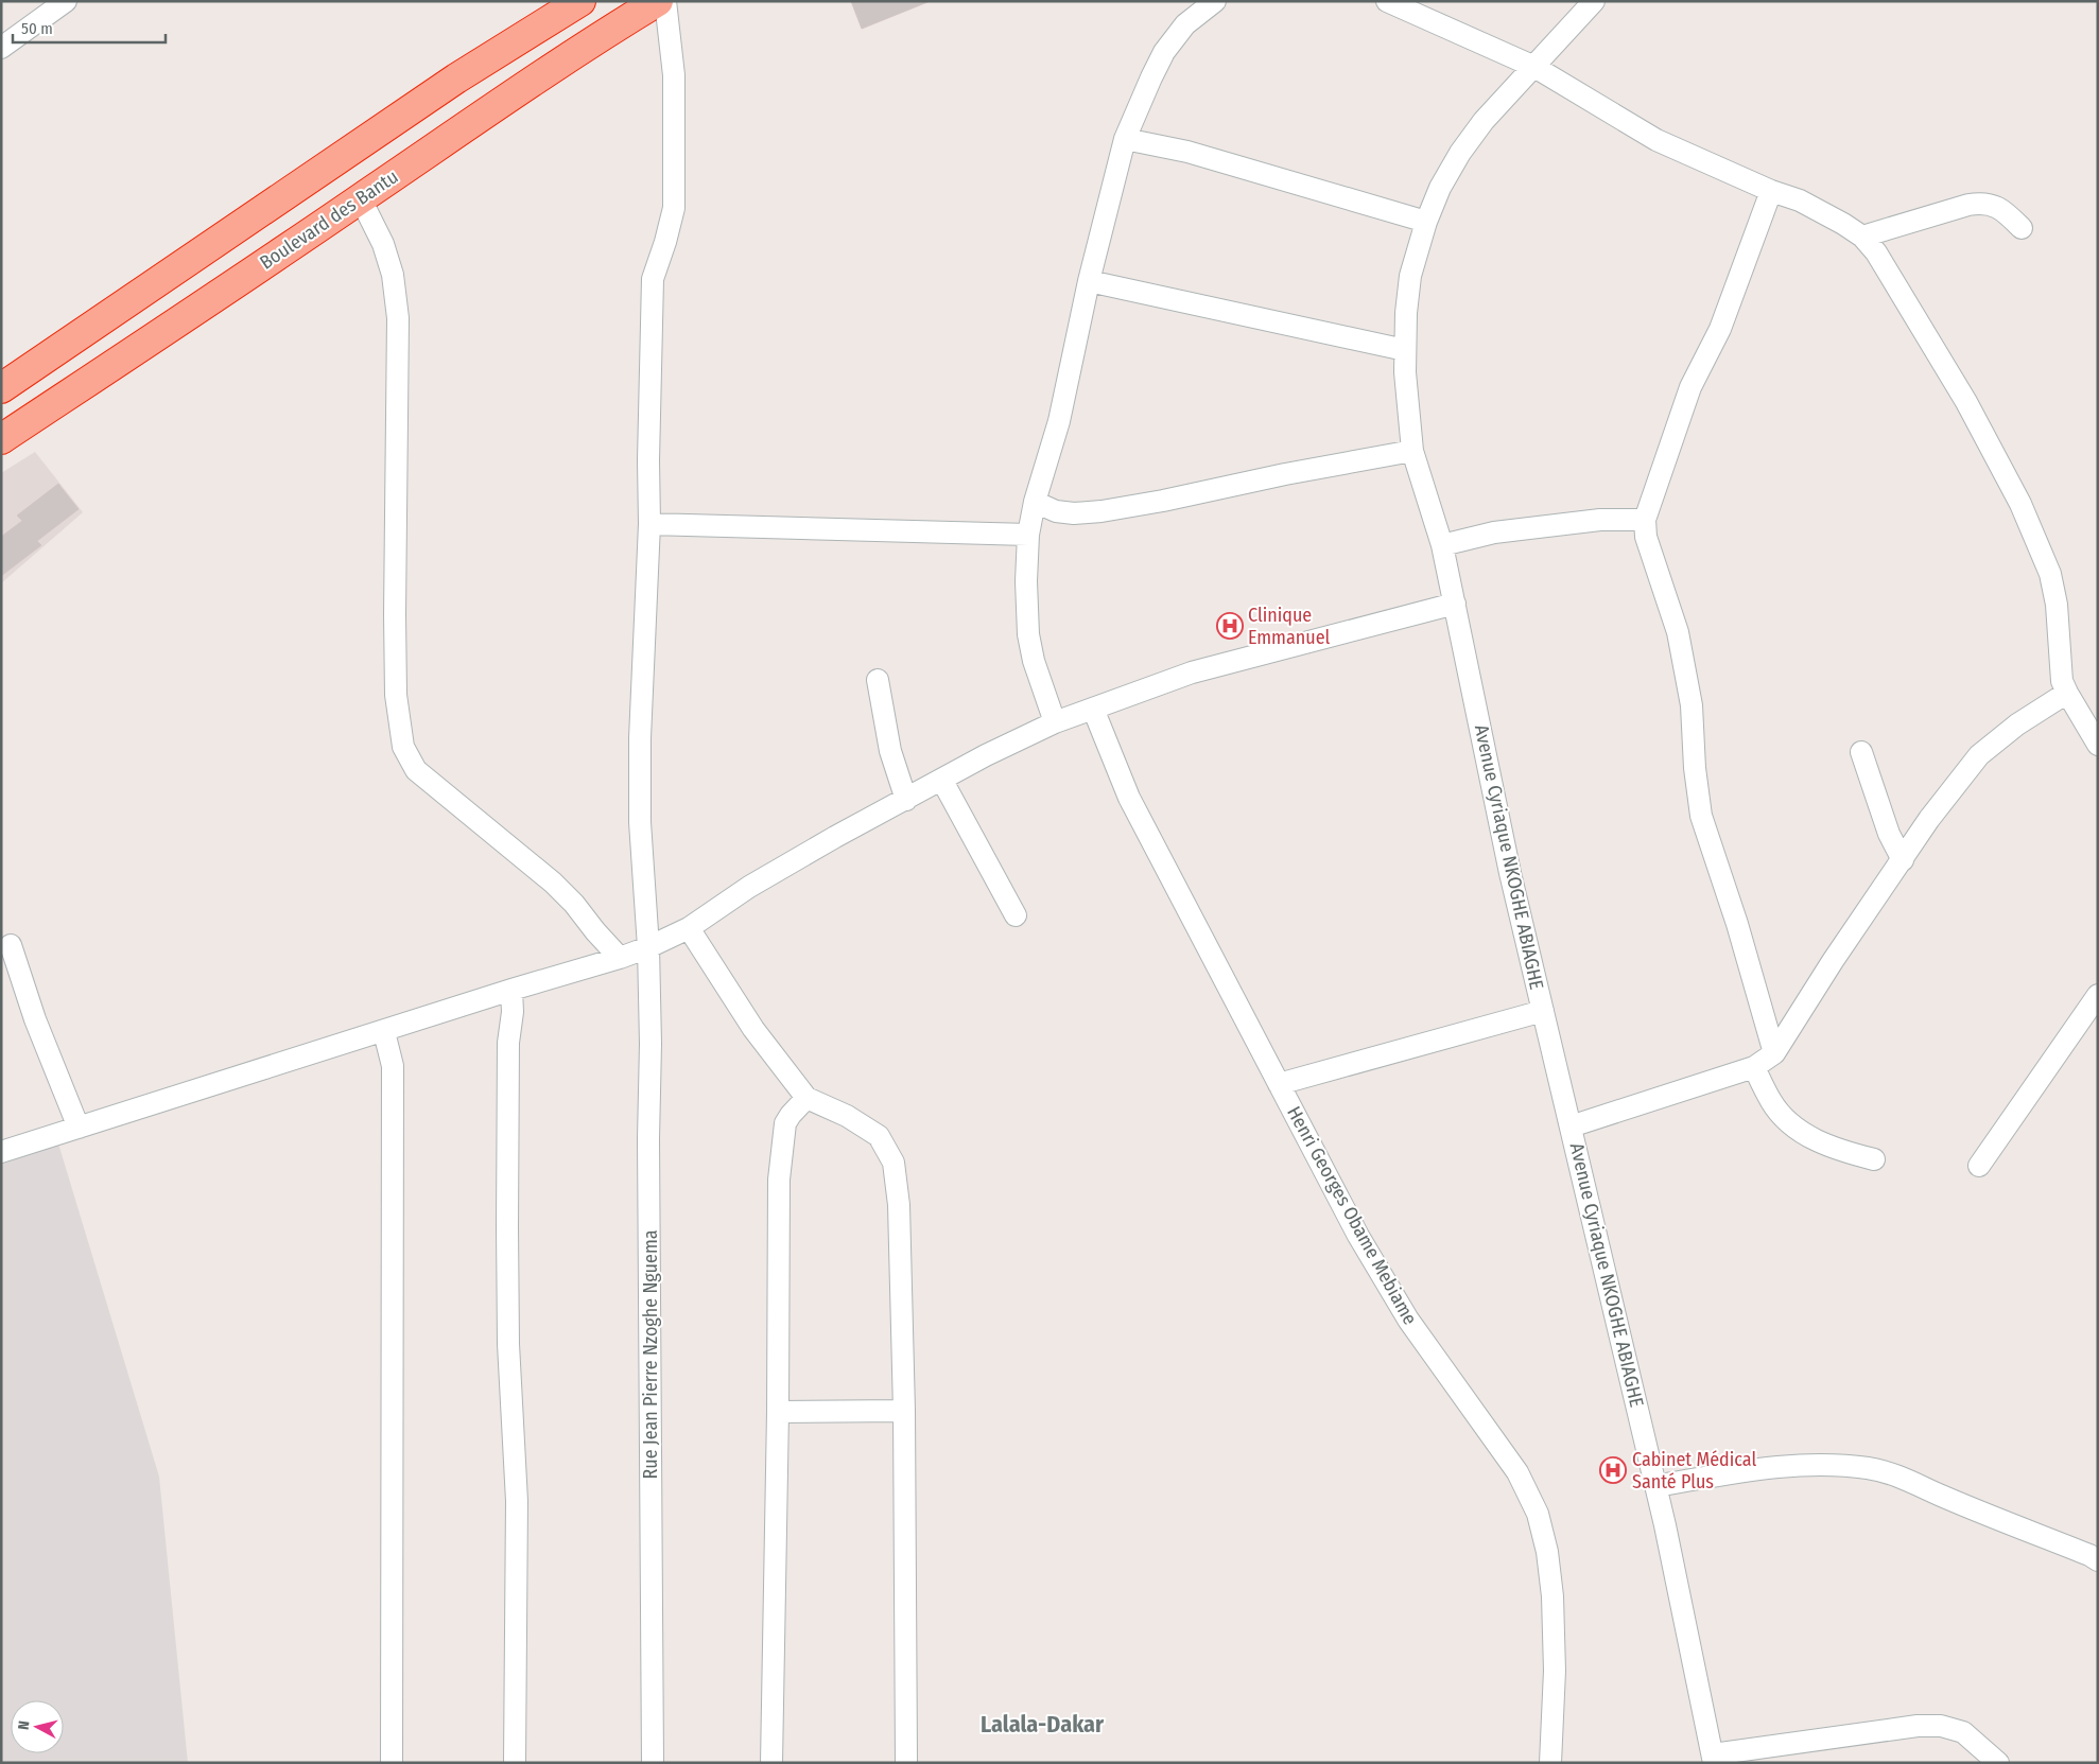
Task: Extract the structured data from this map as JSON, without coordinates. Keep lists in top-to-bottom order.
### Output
{
  "streets": {
    "highway": ["Boulevard des Bantu"],
    "street": ["Avenue Cyriaque NKOGHE ABIAGHE", "Henri Georges Obame Mebiame", "Rue Jean Pierre Nzoghe Nguema"]
  },
  "districts": ["Lalala-Dakar"],
  "places": {
    "hospital": ["Clinique Emmanuel", "Cabinet Médical Santé Plus"]
  },
  "scale_bar": "50 m",
  "north": "left"
}
